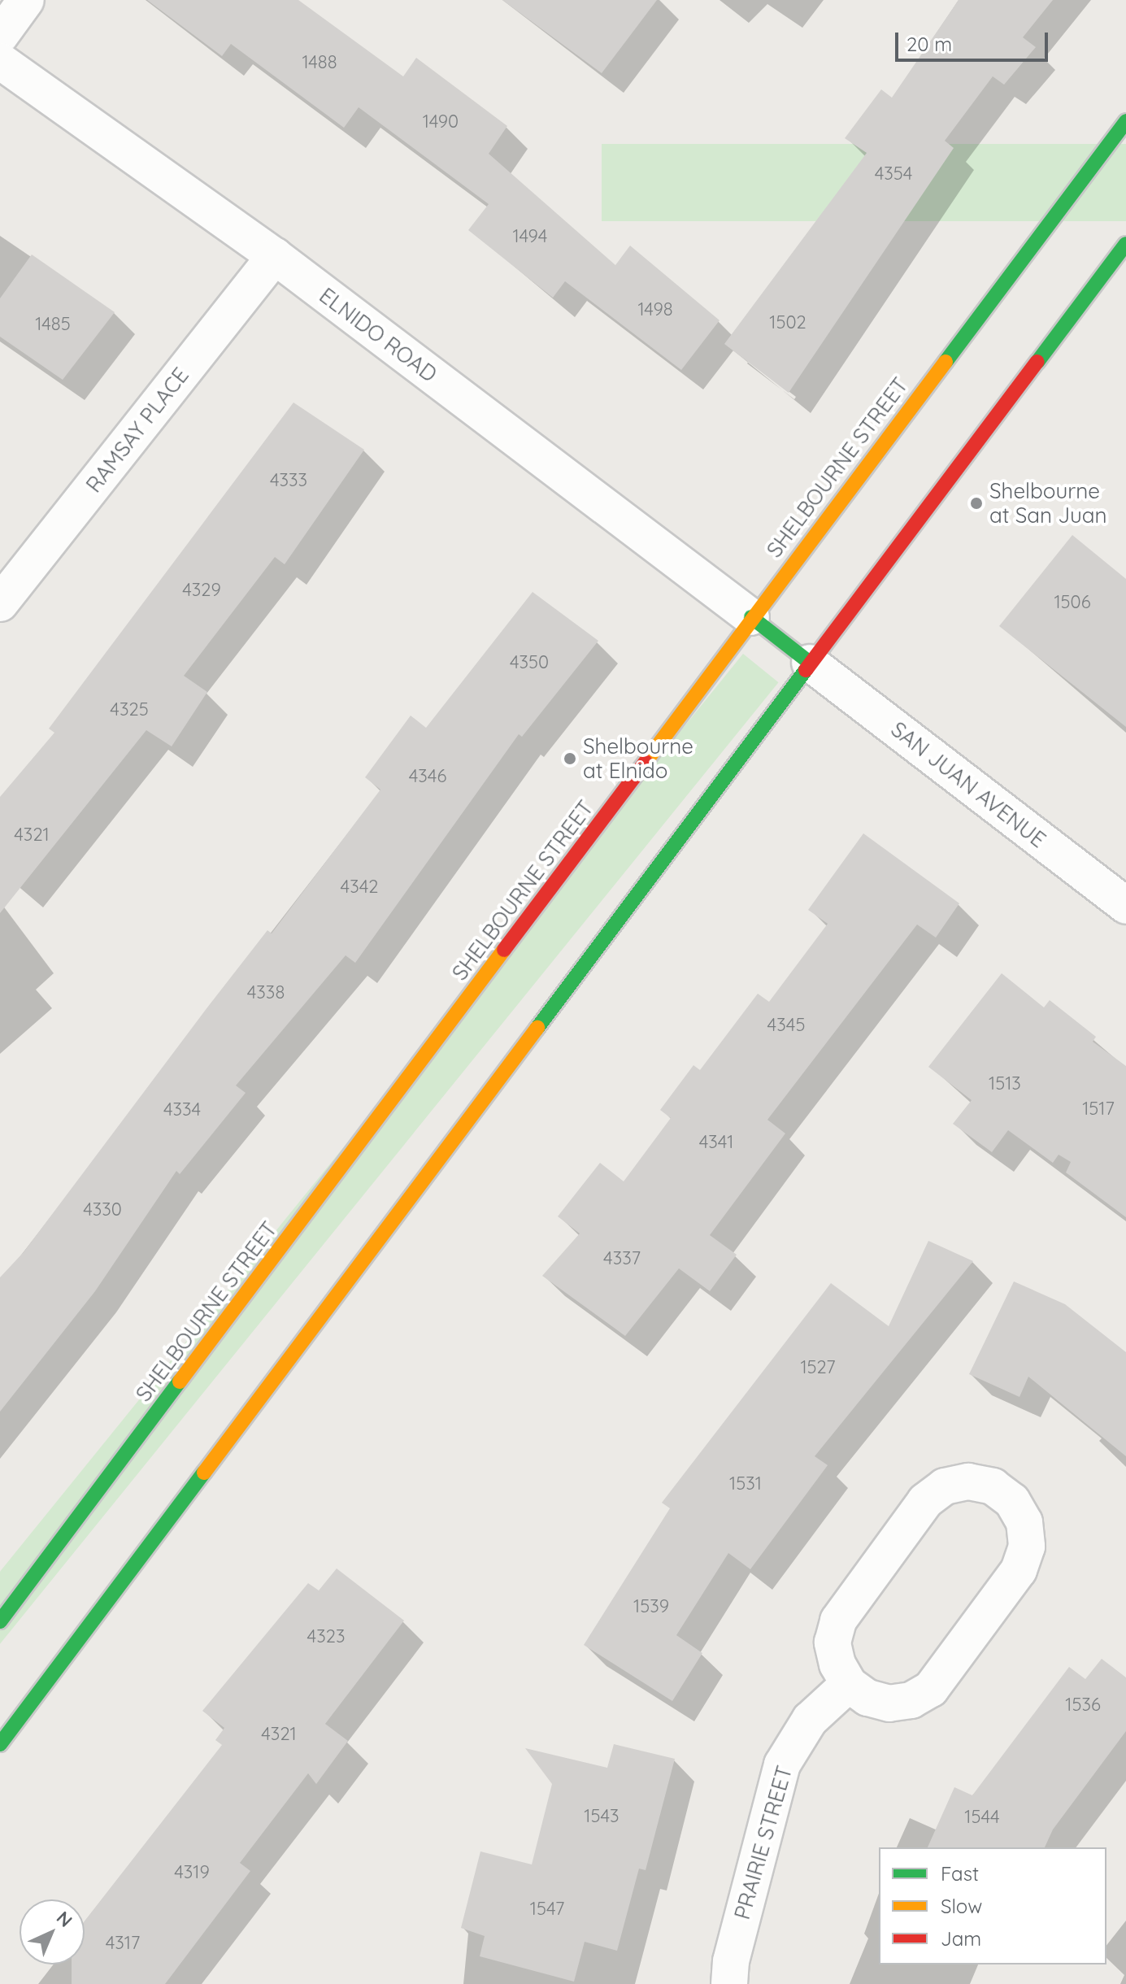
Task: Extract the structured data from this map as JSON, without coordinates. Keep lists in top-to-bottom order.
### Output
{
  "streets": {
    "main road": ["SHELBOURNE STREET"],
    "street": [
      "ELNIDO ROAD",
      "RAMSAY PLACE",
      "SAN JUAN AVENUE",
      "PRAIRIE STREET"
    ]
  },
  "crossings": [
    ["ELNIDO ROAD", "RAMSAY PLACE"],
    ["ELNIDO ROAD", "SHELBOURNE STREET"]
  ],
  "places": ["Shelbourne at San Juan", "Shelbourne at Elnido"],
  "house_numbers": [
    "1488",
    "1490",
    "4354",
    "1494",
    "1498",
    "1502",
    "1485",
    "4333",
    "4329",
    "1506",
    "4350",
    "4325",
    "4346",
    "4321",
    "4342",
    "4338",
    "4345",
    "1513",
    "1517",
    "4334",
    "4341",
    "4330",
    "4337",
    "1527",
    "1531",
    "1539",
    "4323",
    "1536",
    "4321",
    "1543",
    "1544",
    "4319",
    "1547",
    "4317"
  ],
  "legend": ["Fast", "Slow", "Jam"],
  "scale_bar": "20 m",
  "north": "top right"
}
